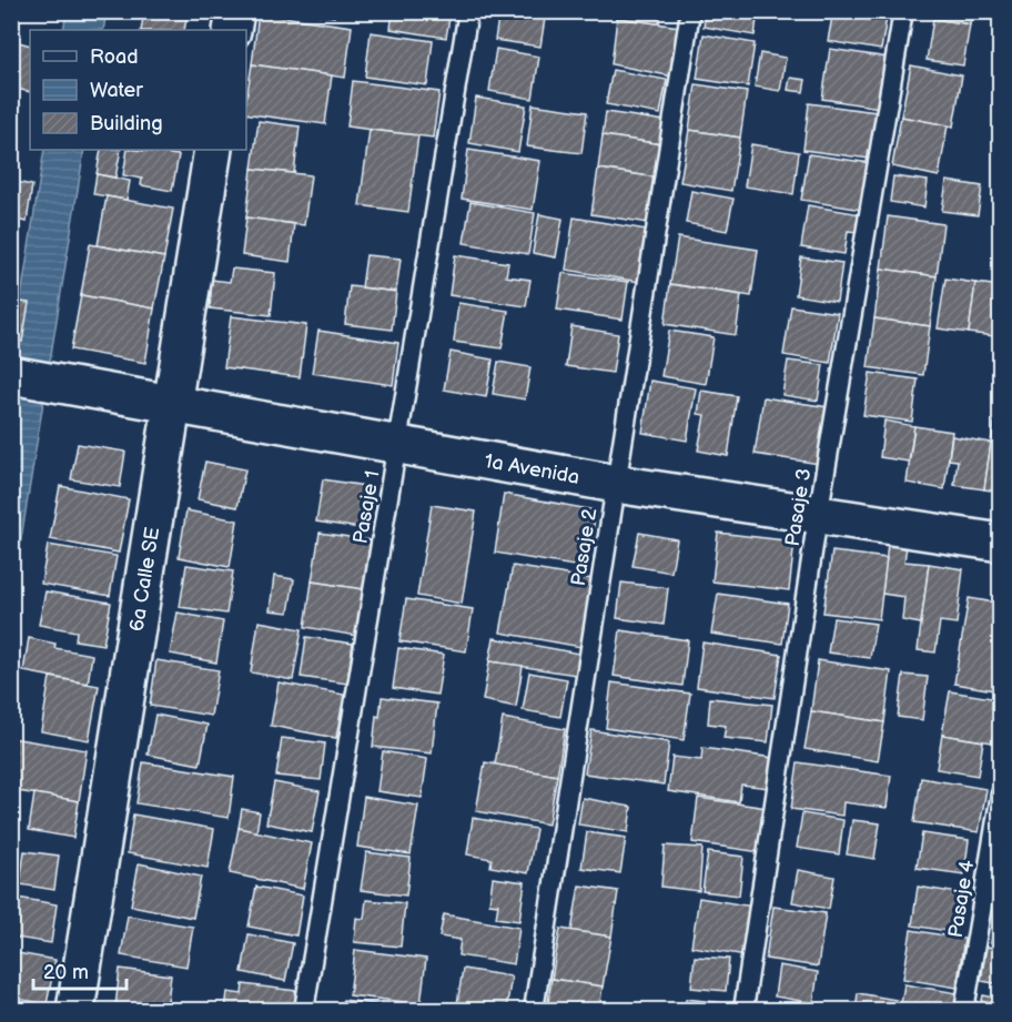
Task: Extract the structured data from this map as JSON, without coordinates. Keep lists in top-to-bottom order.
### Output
{
  "streets": {
    "street": ["1a Avenida", "6a Calle SE"],
    "lane": [
      "Pasaje 1",
      "Pasaje 3",
      "Pasaje 2",
      "Pasaje 4"
    ]
  },
  "crossings": [
    ["1a Avenida", "Pasaje 1"],
    ["1a Avenida", "Pasaje 3"],
    ["1a Avenida", "Pasaje 2"],
    ["1a Avenida", "6a Calle SE"]
  ],
  "legend": ["Road", "Water", "Building"],
  "scale_bar": "20 m"
}
